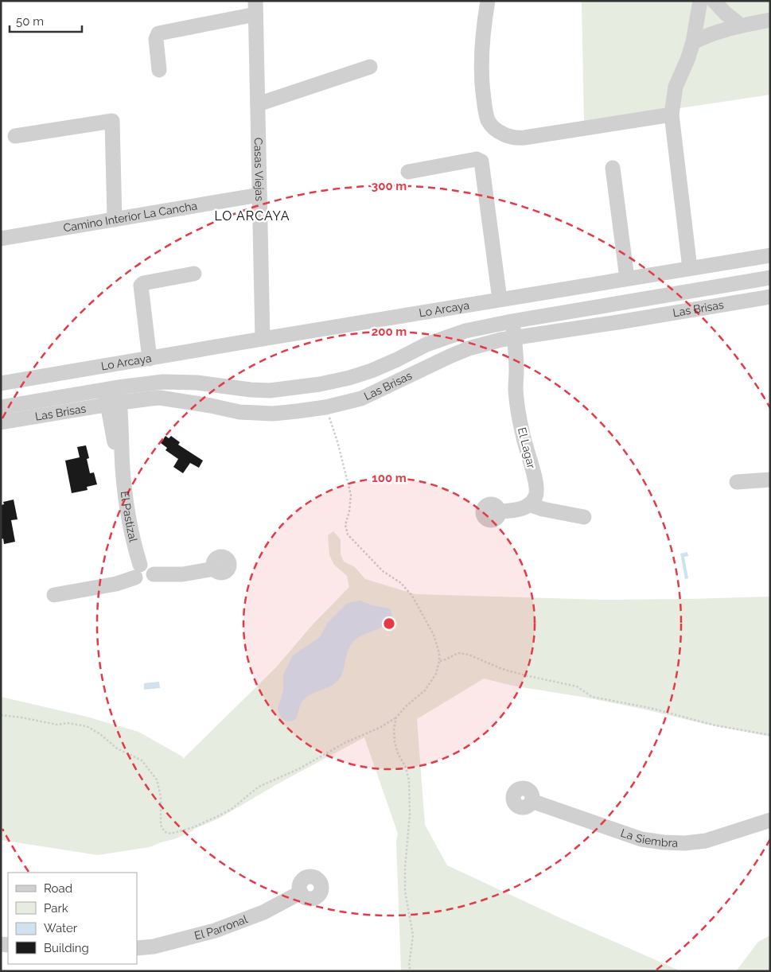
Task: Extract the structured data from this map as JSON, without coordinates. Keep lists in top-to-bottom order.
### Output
{
  "streets": {
    "street": [
      "Casas Viejas",
      "Camino Interior La Cancha",
      "Lo Arcaya",
      "Las Brisas",
      "El Lagar",
      "El Pastizal",
      "La Siembra",
      "El Parronal"
    ]
  },
  "crossings": [
    ["Casas Viejas", "Camino Interior La Cancha"],
    ["Casas Viejas", "Lo Arcaya"],
    ["Las Brisas", "El Lagar"],
    ["Las Brisas", "El Pastizal"]
  ],
  "districts": ["LO ARCAYA"],
  "legend": [
    "Road",
    "Park",
    "Water",
    "Building"
  ],
  "scale_bar": "50 m",
  "rings": ["300 m", "200 m", "100 m"]
}
